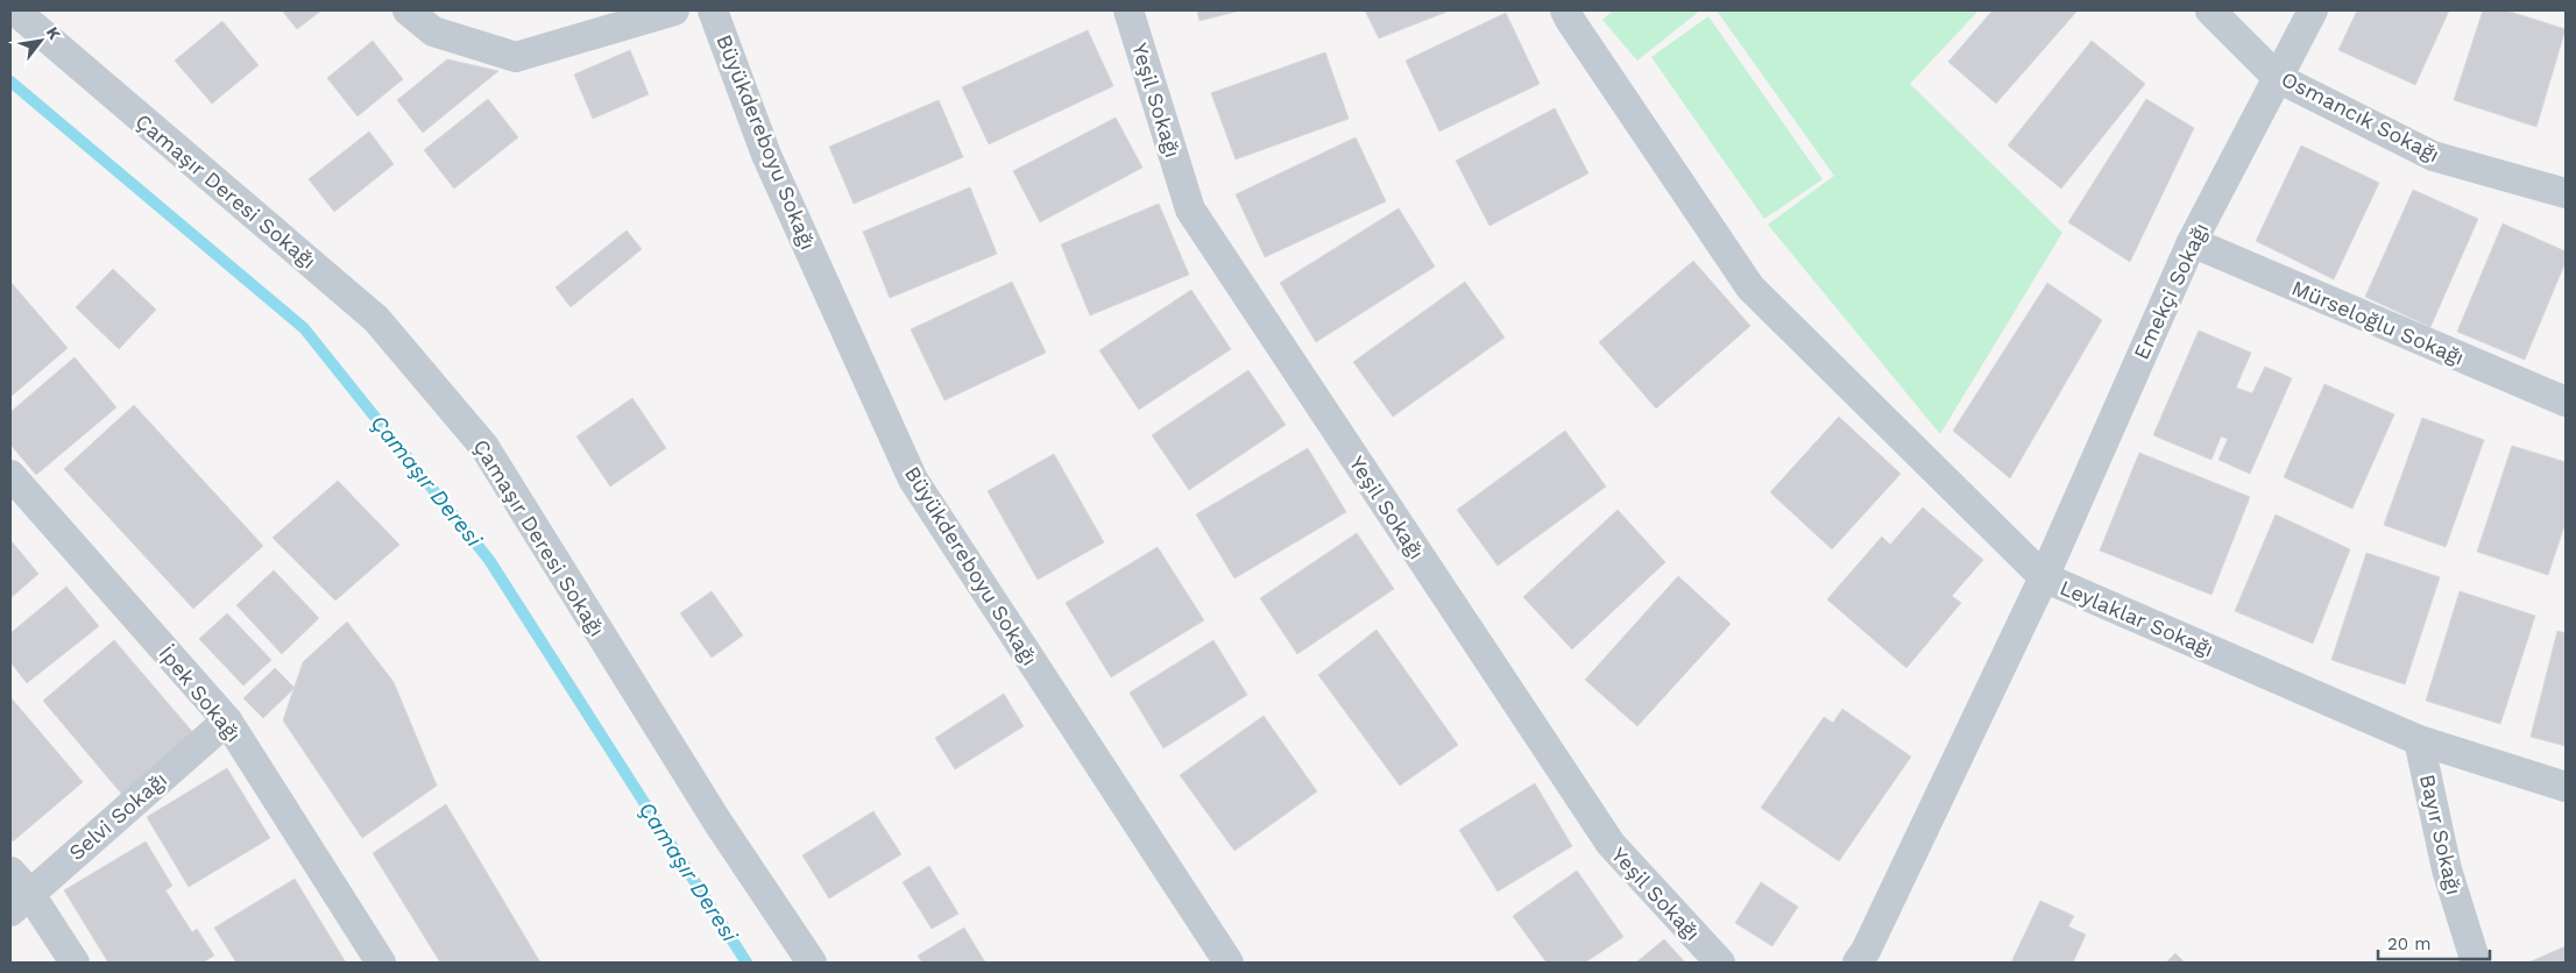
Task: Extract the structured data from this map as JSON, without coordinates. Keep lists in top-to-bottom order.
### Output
{
  "streets": {
    "street": [
      "Yeşil Sokağı",
      "Osmancık Sokağı",
      "Büyükdereboyu Sokağı",
      "Çamaşır Deresi Sokağı",
      "Emekçi Sokağı",
      "Mürseloğlu Sokağı",
      "Leylaklar Sokağı",
      "İpek Sokağı",
      "Selvi Sokağı",
      "Bayır Sokağı"
    ]
  },
  "crossings": [
    ["Osmancık Sokağı", "Emekçi Sokağı"],
    ["Emekçi Sokağı", "Mürseloğlu Sokağı"],
    ["Emekçi Sokağı", "Leylaklar Sokağı"],
    ["Leylaklar Sokağı", "Bayır Sokağı"],
    ["İpek Sokağı", "Selvi Sokağı"]
  ],
  "water": ["Çamaşır Deresi"],
  "scale_bar": "20 m",
  "north": "top right"
}
